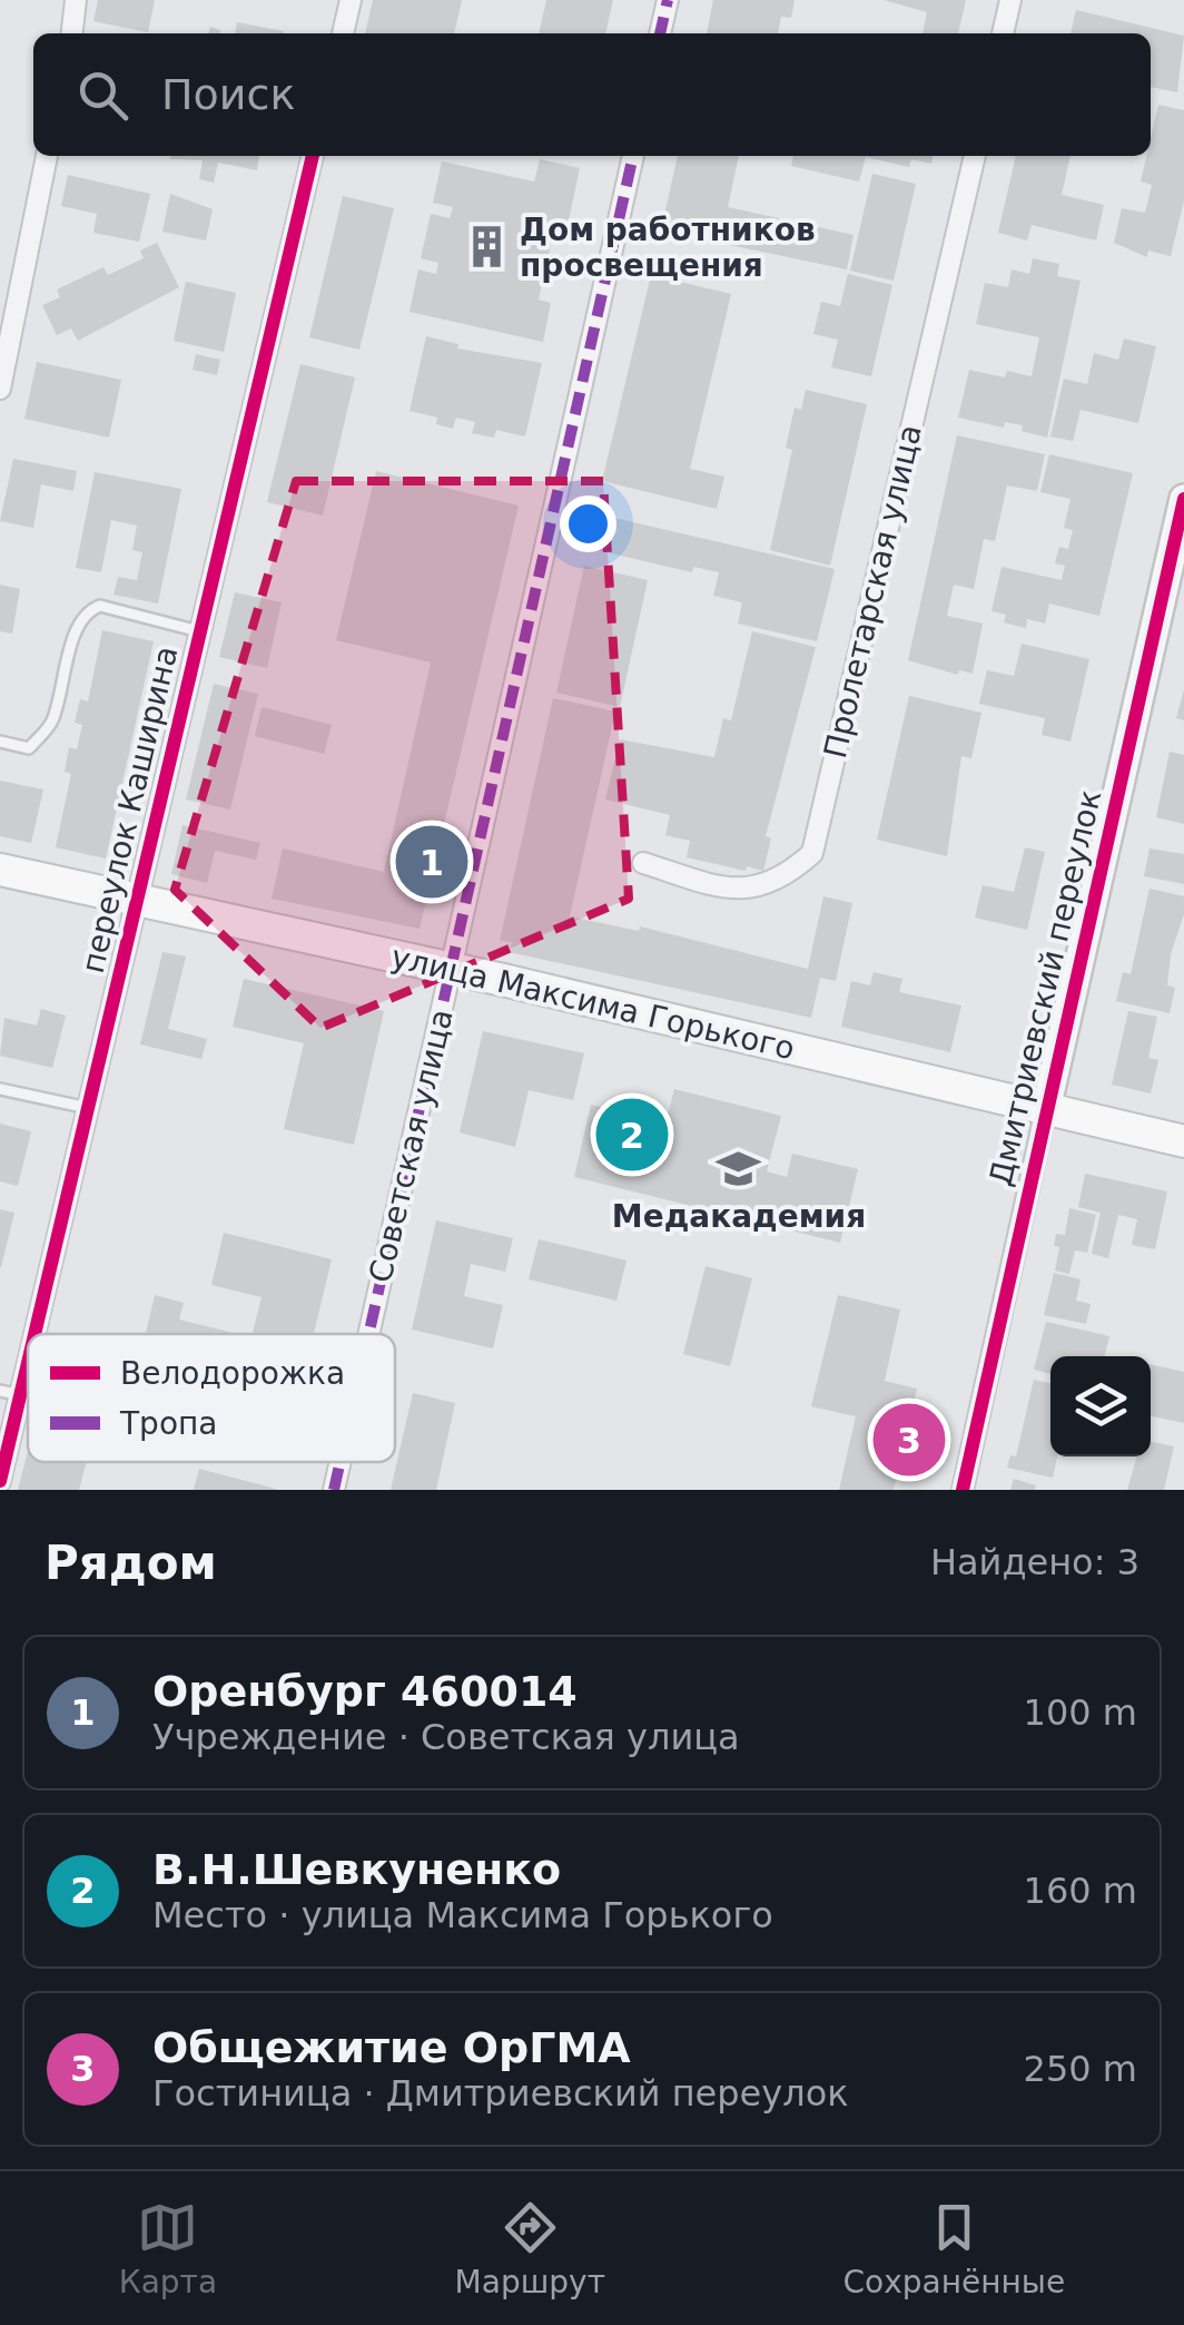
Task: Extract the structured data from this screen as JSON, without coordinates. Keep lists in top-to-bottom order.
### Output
{
  "streets": {
    "main road": ["улица Максима Горького"],
    "street": [
      "Пролетарская улица",
      "переулок Каширина",
      "Дмитриевский переулок",
      "Советская улица"
    ]
  },
  "crossings": [
    ["переулок Каширина", "улица Максима Горького"],
    ["Дмитриевский переулок", "улица Максима Горького"],
    ["улица Максима Горького", "Советская улица"]
  ],
  "places": {
    "building": ["Дом работников просвещения"],
    "school or university": ["Медакадемия"]
  },
  "legend": ["Велодорожка", "Тропа"],
  "page": {
    "search": "Поиск",
    "pins": ["1", "2", "3"],
    "heading": ["Рядом", "Найдено: 3"],
    "list": [
      {
        "mark": "1",
        "name": "Оренбург 460014",
        "note": "Учреждение · Советская улица",
        "value": "100 m"
      },
      {
        "mark": "2",
        "name": "В.Н.Шевкуненко",
        "note": "Место · улица Максима Горького",
        "value": "160 m"
      },
      {
        "mark": "3",
        "name": "Общежитие ОрГМА",
        "note": "Гостиница · Дмитриевский переулок",
        "value": "250 m"
      }
    ],
    "nav": ["Карта", "Маршрут", "Сохранённые"]
  }
}
